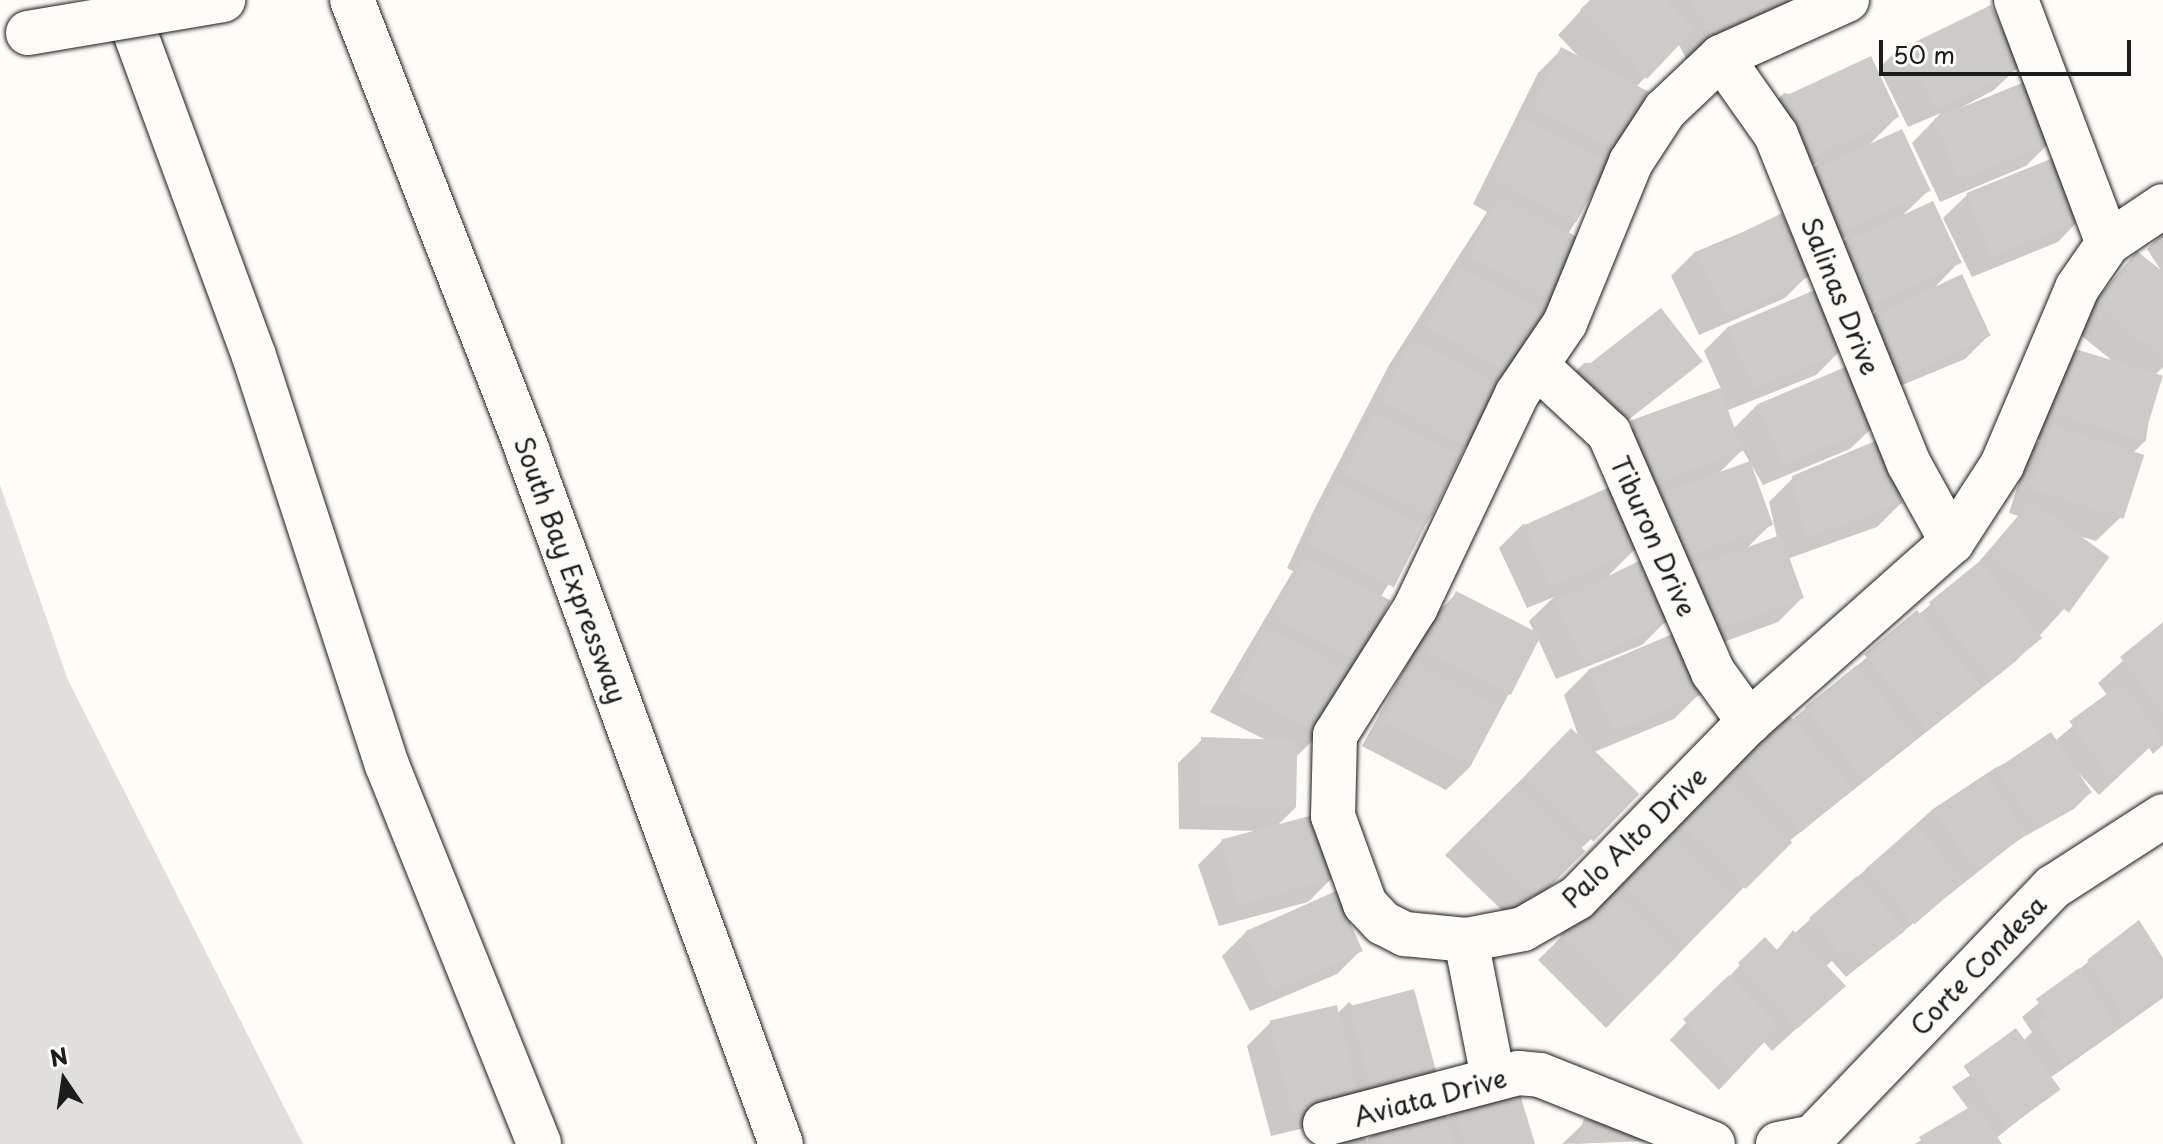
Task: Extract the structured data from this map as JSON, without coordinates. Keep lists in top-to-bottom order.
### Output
{
  "streets": {
    "main road": [
      "Salinas Drive",
      "Tiburon Drive",
      "South Bay Expressway",
      "Palo Alto Drive",
      "Corte Condesa",
      "Aviata Drive"
    ]
  },
  "crossings": [
    ["Salinas Drive", "Palo Alto Drive"],
    ["Tiburon Drive", "Palo Alto Drive"]
  ],
  "scale_bar": "50 m",
  "north": "top"
}
